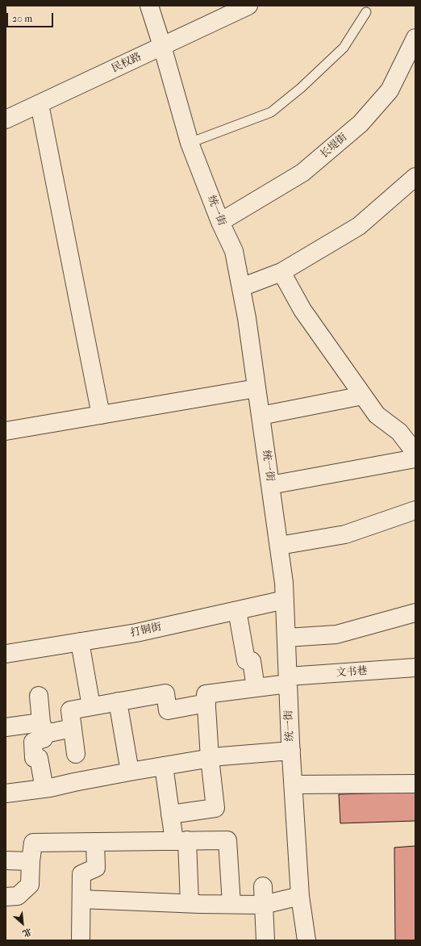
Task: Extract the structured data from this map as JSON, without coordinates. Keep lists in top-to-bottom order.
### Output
{
  "streets": {
    "street": [
      "民权路",
      "长堤街",
      "统一街",
      "打铜街",
      "文书巷"
    ]
  },
  "crossings": [
    ["民权路", "统一街"],
    ["长堤街", "统一街"],
    ["统一街", "打铜街"],
    ["统一街", "文书巷"]
  ],
  "scale_bar": "20 m",
  "north": "bottom right"
}
